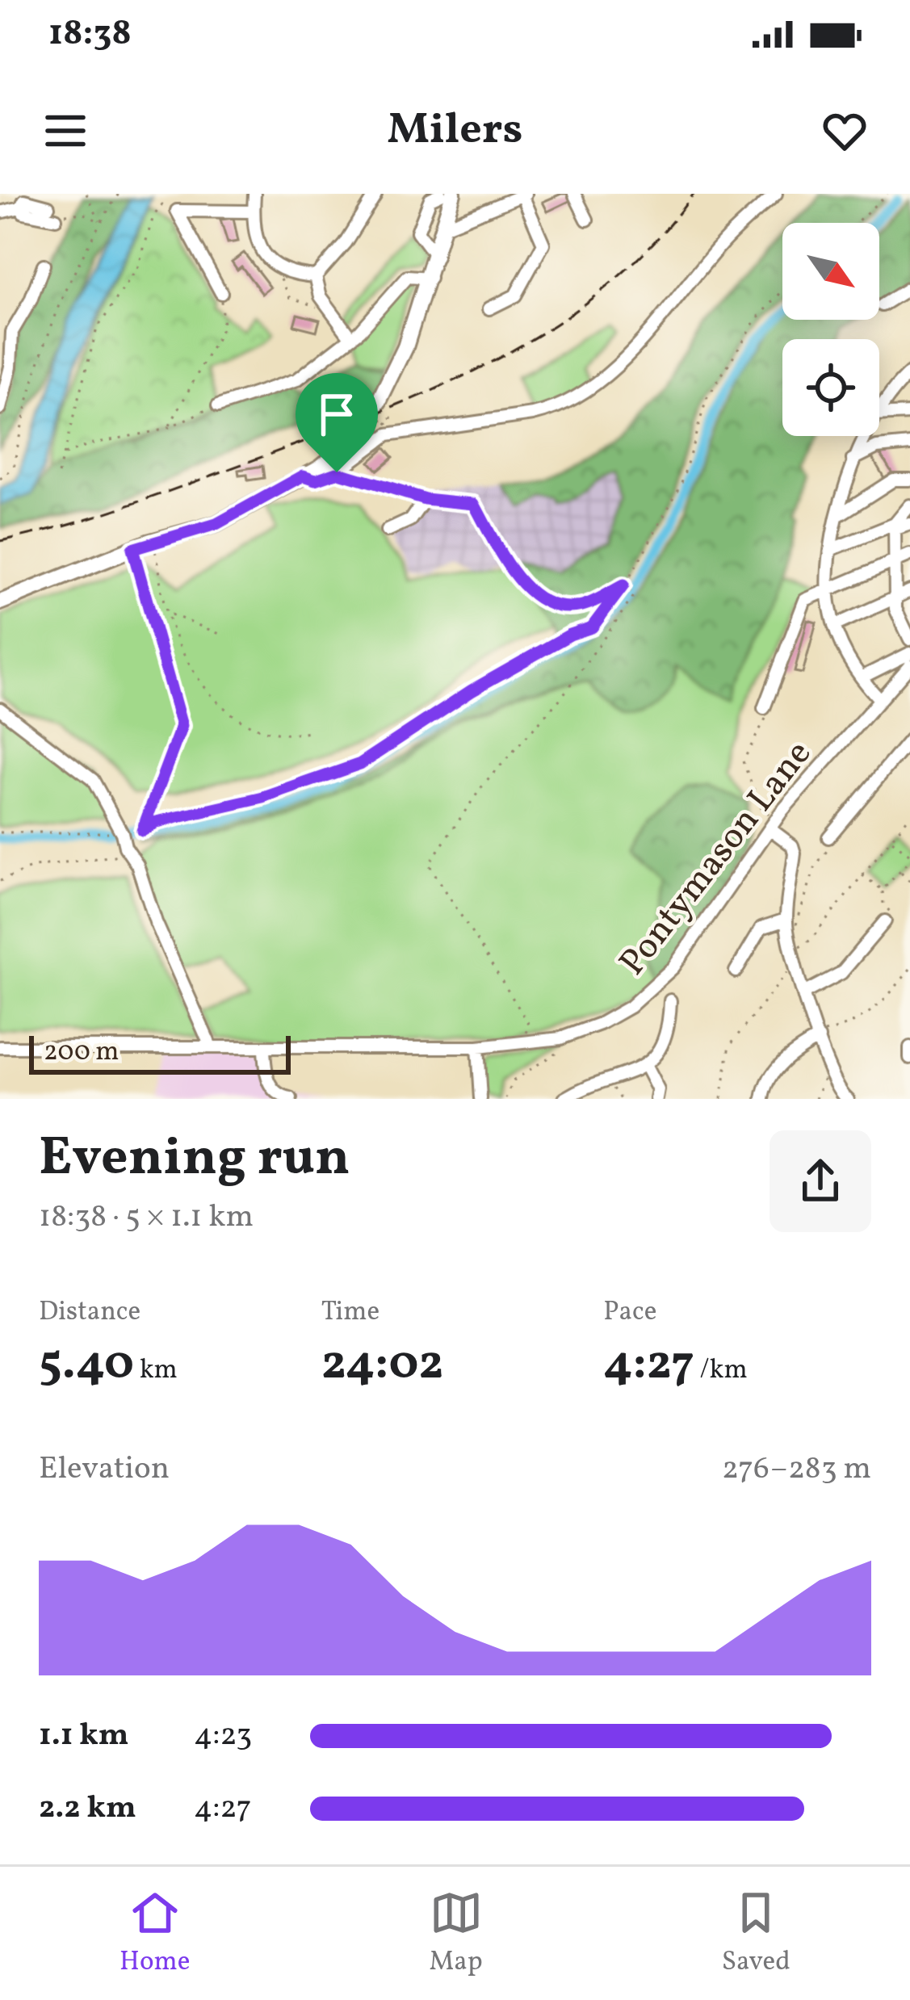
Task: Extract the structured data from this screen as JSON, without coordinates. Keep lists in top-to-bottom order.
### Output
{
  "streets": {
    "street": ["Pontymason Lane"]
  },
  "scale_bar": "200 m",
  "north": "bottom right",
  "page": {
    "status": "18:38",
    "header": "Milers",
    "scale": "200 m",
    "heading": ["Evening run", "18:38 · 5 × 1.1 km"],
    "stats": [
      ["Distance", "5.40 km"],
      ["Time", "24:02"],
      ["Pace", "4:27 /km"]
    ],
    "chart": ["Elevation", "276–283 m"],
    "list": [
      {
        "name": "1.1 km",
        "note": "4:23"
      },
      {
        "name": "2.2 km",
        "note": "4:27"
      }
    ],
    "tabs": ["Home", "Map", "Saved"]
  }
}
